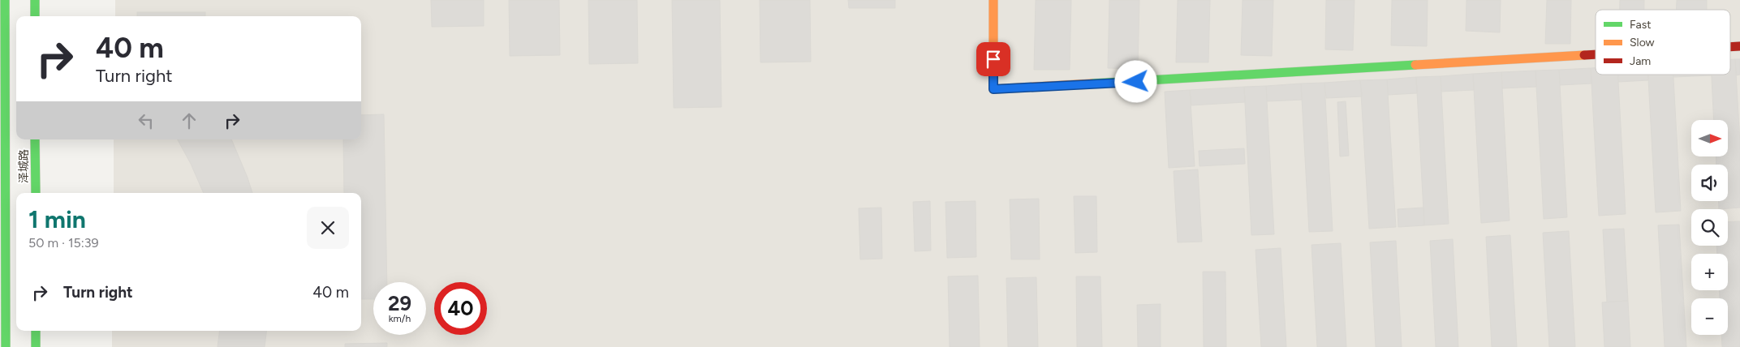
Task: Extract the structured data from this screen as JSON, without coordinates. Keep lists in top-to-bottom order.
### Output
{
  "streets": {
    "street": ["泽城路"]
  },
  "legend": ["Fast", "Slow", "Jam"],
  "north": "right",
  "page": {
    "turn": ["40 m", "Turn right"],
    "map_buttons": ["+", "−"],
    "heading": ["1 min", "50 m · 15:39"],
    "list": [
      {
        "name": "Turn right",
        "value": "40 m"
      }
    ],
    "speed": "29 km/h",
    "limit": "40"
  }
}
